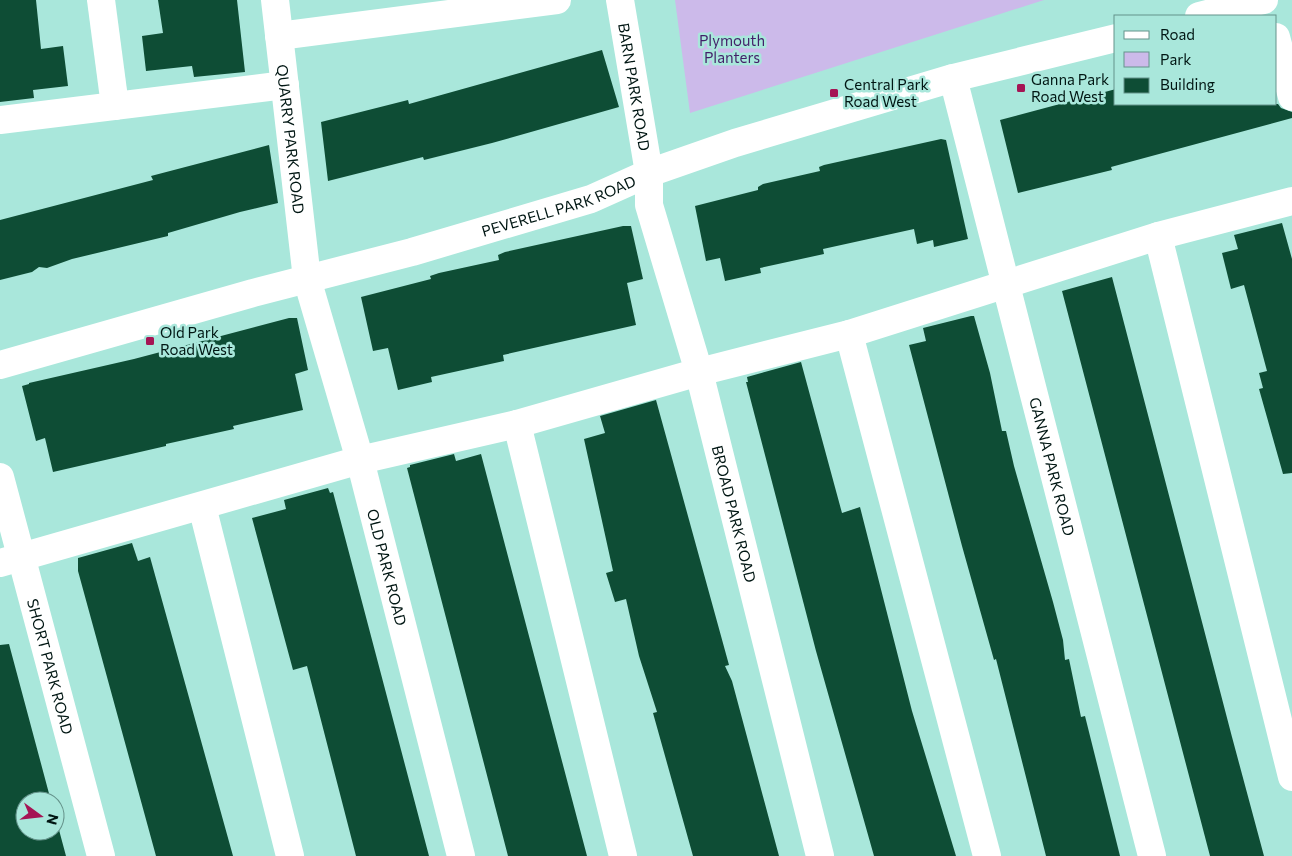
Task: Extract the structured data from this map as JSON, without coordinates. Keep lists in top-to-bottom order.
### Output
{
  "streets": {
    "street": [
      "BARN PARK ROAD",
      "QUARRY PARK ROAD",
      "PEVERELL PARK ROAD",
      "GANNA PARK ROAD",
      "BROAD PARK ROAD",
      "OLD PARK ROAD",
      "SHORT PARK ROAD"
    ]
  },
  "crossings": [
    ["BARN PARK ROAD", "PEVERELL PARK ROAD"],
    ["BARN PARK ROAD", "BROAD PARK ROAD"],
    ["QUARRY PARK ROAD", "PEVERELL PARK ROAD"],
    ["QUARRY PARK ROAD", "OLD PARK ROAD"],
    ["PEVERELL PARK ROAD", "GANNA PARK ROAD"],
    ["PEVERELL PARK ROAD", "BROAD PARK ROAD"],
    ["PEVERELL PARK ROAD", "OLD PARK ROAD"]
  ],
  "parks": ["Plymouth Planters"],
  "places": {
    "transit": ["Ganna Park Road West", "Central Park Road West", "Old Park Road West"]
  },
  "legend": ["Road", "Park", "Building"],
  "north": "right"
}
